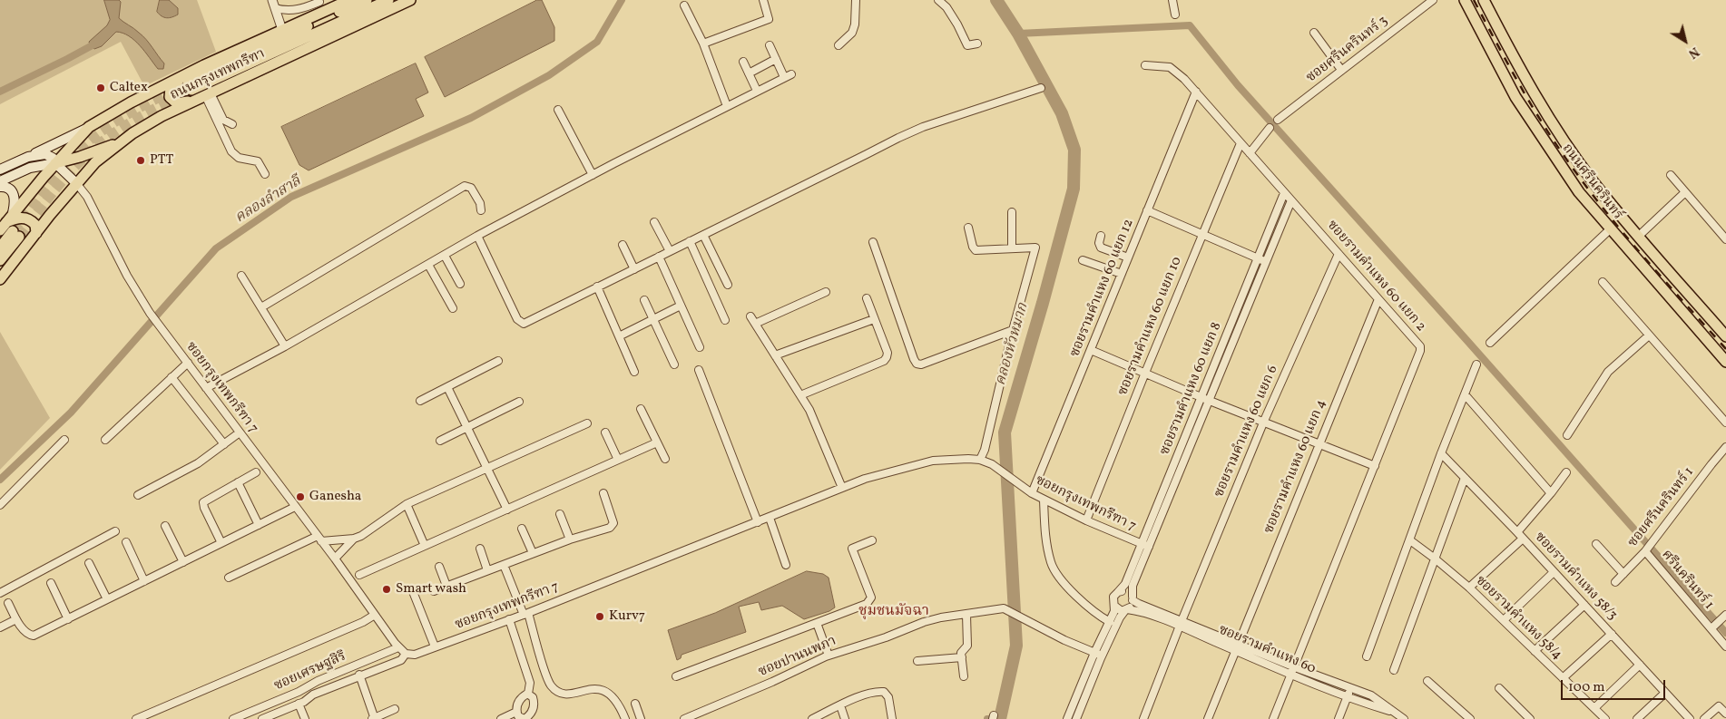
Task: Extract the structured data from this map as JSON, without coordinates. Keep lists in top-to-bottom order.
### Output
{
  "streets": {
    "main road": ["ถนนกรุงเทพกรีฑา", "ถนนศรีนครินทร์"],
    "street": [
      "ซอยศรีนครินทร์ 3",
      "ซอยรามคำแหง 60 แยก 2",
      "ซอยรามคำแหง 60 แยก 12",
      "ซอยรามคำแหง 60 แยก 10",
      "ซอยกรุงเทพกรีฑา 7",
      "ซอยรามคำแหง 60 แยก 8",
      "ซอยรามคำแหง 60 แยก 6",
      "ซอยรามคำแหง 60 แยก 4",
      "ซอยศรีนครินทร์ 1",
      "ซอยรามคำแหง 58/3",
      "ศรีนครินทร์ 1",
      "ซอยรามคำแหง 58/4",
      "ซอยรามคำแหง 60",
      "ซอยปานนพภา",
      "ซอยเศรษฐสิริ"
    ]
  },
  "crossings": [
    ["ถนนกรุงเทพกรีฑา", "ซอยกรุงเทพกรีฑา 7"],
    ["ซอยรามคำแหง 60 แยก 2", "ซอยรามคำแหง 60 แยก 12"],
    ["ซอยรามคำแหง 60 แยก 2", "ซอยรามคำแหง 60 แยก 10"],
    ["ซอยรามคำแหง 60 แยก 2", "ซอยรามคำแหง 60 แยก 8"],
    ["ซอยรามคำแหง 60 แยก 2", "ซอยรามคำแหง 60 แยก 6"],
    ["ซอยรามคำแหง 60 แยก 2", "ซอยรามคำแหง 60 แยก 4"],
    ["ซอยรามคำแหง 60 แยก 2", "ซอยรามคำแหง 60"],
    ["ซอยรามคำแหง 60 แยก 12", "ซอยกรุงเทพกรีฑา 7"],
    ["ซอยรามคำแหง 60 แยก 10", "ซอยกรุงเทพกรีฑา 7"],
    ["ซอยกรุงเทพกรีฑา 7", "ซอยรามคำแหง 60 แยก 8"],
    ["ซอยกรุงเทพกรีฑา 7", "ซอยเศรษฐสิริ"],
    ["ซอยรามคำแหง 60 แยก 8", "ซอยรามคำแหง 60"],
    ["ซอยรามคำแหง 60 แยก 6", "ซอยรามคำแหง 60"],
    ["ซอยรามคำแหง 60 แยก 4", "ซอยรามคำแหง 60"],
    ["ซอยศรีนครินทร์ 1", "ศรีนครินทร์ 1"]
  ],
  "districts": ["ชุมชนมัจฉา"],
  "water": ["คลองลำสาลี", "คลองหัวหมาก"],
  "places": [
    "Caltex",
    "PTT",
    "Ganesha",
    "Smart wash",
    "Kurv7"
  ],
  "scale_bar": "100 m",
  "north": "bottom right"
}
